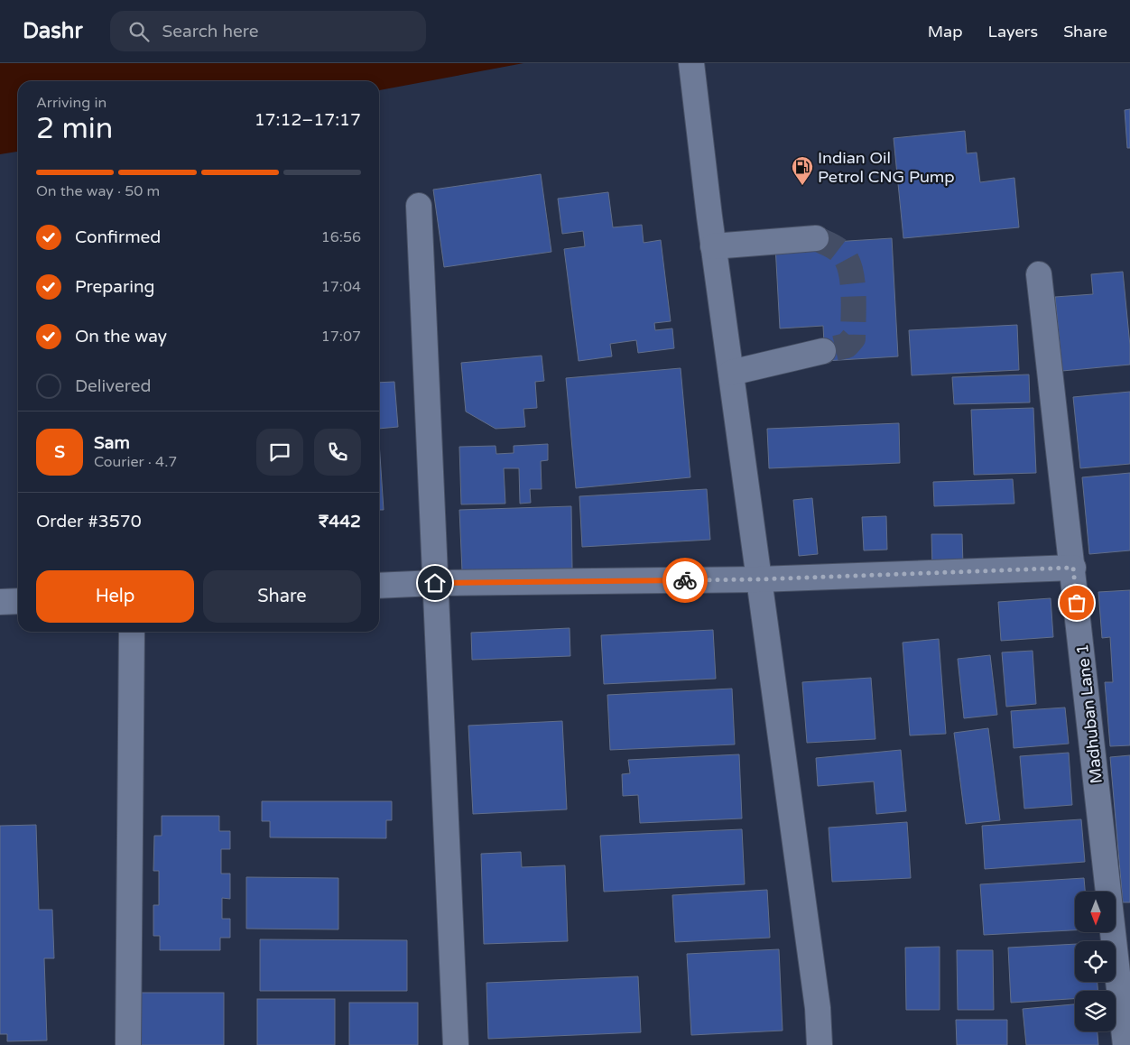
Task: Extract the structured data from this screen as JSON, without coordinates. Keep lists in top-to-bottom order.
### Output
{
  "streets": {
    "street": ["Madhuban Lane 1"]
  },
  "places": {
    "fuel station": ["Indian Oil Petrol CNG Pump"]
  },
  "north": "bottom",
  "page": {
    "header": "Dashr",
    "search": "Search here",
    "nav": ["Map", "Layers", "Share"],
    "heading": ["2 min", "Arriving in", "17:12–17:17"],
    "panel": [
      "Sam",
      "Courier · 4.7",
      "Order #3570",
      "₹442"
    ],
    "bar": "On the way · 50 m",
    "list": [
      ["Confirmed", "16:56"],
      ["Preparing", "17:04"],
      ["On the way", "17:07"],
      "Delivered"
    ],
    "round": "S",
    "buttons": ["Help", "Share"]
  }
}
